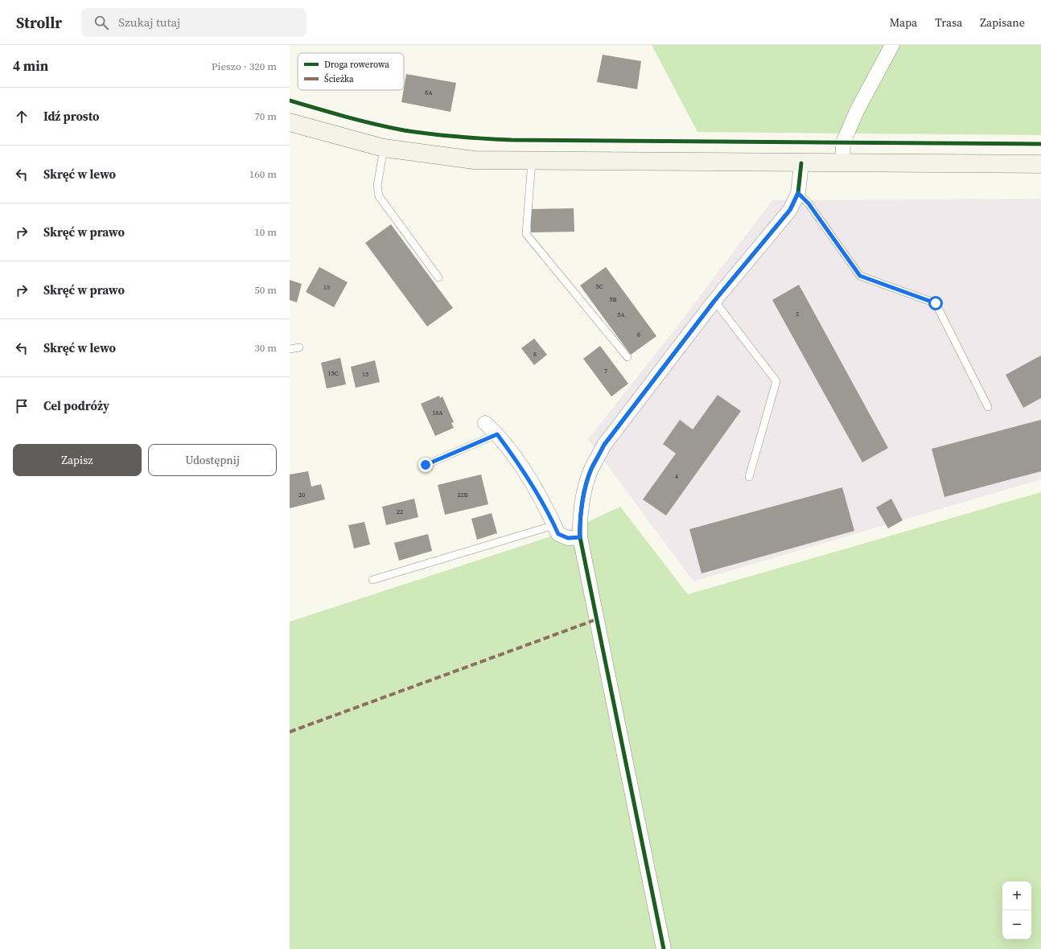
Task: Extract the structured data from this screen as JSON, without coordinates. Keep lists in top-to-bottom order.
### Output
{
  "house_numbers": [
    "6A",
    "5C",
    "13",
    "5B",
    "3",
    "5A",
    "6",
    "8",
    "7",
    "15C",
    "15",
    "18A",
    "4",
    "20",
    "22B",
    "22"
  ],
  "legend": ["Droga rowerowa", "Ścieżka"],
  "page": {
    "header": "Strollr",
    "search": "Szukaj tutaj",
    "nav": ["Mapa", "Trasa", "Zapisane"],
    "heading": ["4 min", "Pieszo · 320 m"],
    "list": [
      ["Idź prosto", "70 m"],
      ["Skręć w lewo", "160 m"],
      ["Skręć w prawo", "10 m"],
      ["Skręć w prawo", "50 m"],
      ["Skręć w lewo", "30 m"],
      "Cel podróży"
    ],
    "buttons": ["Zapisz", "Udostępnij"],
    "map_buttons": ["+", "−"]
  }
}
